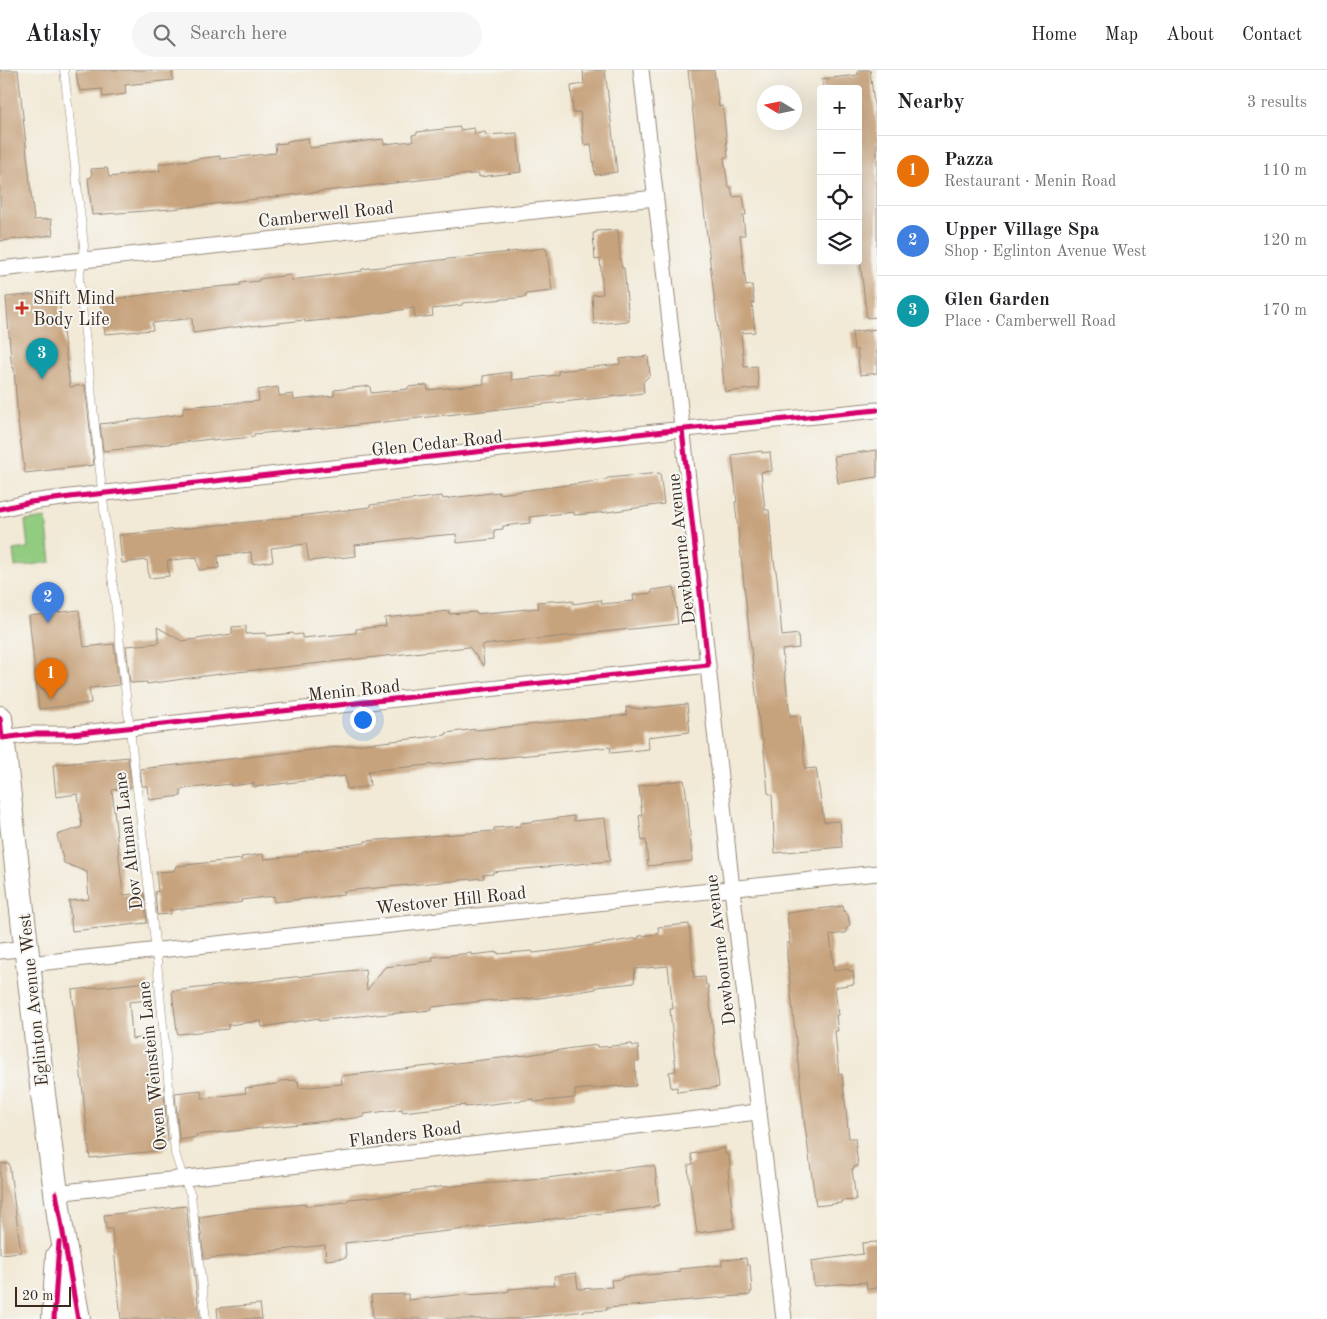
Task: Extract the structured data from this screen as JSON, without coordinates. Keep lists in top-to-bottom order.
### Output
{
  "streets": {
    "main road": ["Eglinton Avenue West"],
    "street": [
      "Camberwell Road",
      "Glen Cedar Road",
      "Dewbourne Avenue",
      "Menin Road",
      "Westover Hill Road",
      "Flanders Road"
    ],
    "lane": ["Dov Altman Lane", "Owen Weinstein Lane"]
  },
  "crossings": [
    ["Camberwell Road", "Dewbourne Avenue"],
    ["Camberwell Road", "Dov Altman Lane"],
    ["Glen Cedar Road", "Dewbourne Avenue"],
    ["Glen Cedar Road", "Dov Altman Lane"],
    ["Dewbourne Avenue", "Menin Road"],
    ["Dewbourne Avenue", "Westover Hill Road"],
    ["Dewbourne Avenue", "Flanders Road"],
    ["Menin Road", "Dov Altman Lane"],
    ["Menin Road", "Eglinton Avenue West"],
    ["Dov Altman Lane", "Westover Hill Road"],
    ["Dov Altman Lane", "Owen Weinstein Lane"],
    ["Westover Hill Road", "Eglinton Avenue West"],
    ["Westover Hill Road", "Owen Weinstein Lane"],
    ["Eglinton Avenue West", "Flanders Road"],
    ["Owen Weinstein Lane", "Flanders Road"]
  ],
  "places": {
    "health": ["Shift Mind Body Life"]
  },
  "scale_bar": "20 m",
  "north": "left",
  "page": {
    "header": "Atlasly",
    "search": "Search here",
    "nav": [
      "Home",
      "Map",
      "About",
      "Contact"
    ],
    "heading": ["Nearby", "3 results"],
    "map_buttons": ["+", "−"],
    "list": [
      {
        "mark": "1",
        "name": "Pazza",
        "note": "Restaurant · Menin Road",
        "value": "110 m"
      },
      {
        "mark": "2",
        "name": "Upper Village Spa",
        "note": "Shop · Eglinton Avenue West",
        "value": "120 m"
      },
      {
        "mark": "3",
        "name": "Glen Garden",
        "note": "Place · Camberwell Road",
        "value": "170 m"
      }
    ],
    "pins": ["3", "2", "1"],
    "scale": "20 m"
  }
}
